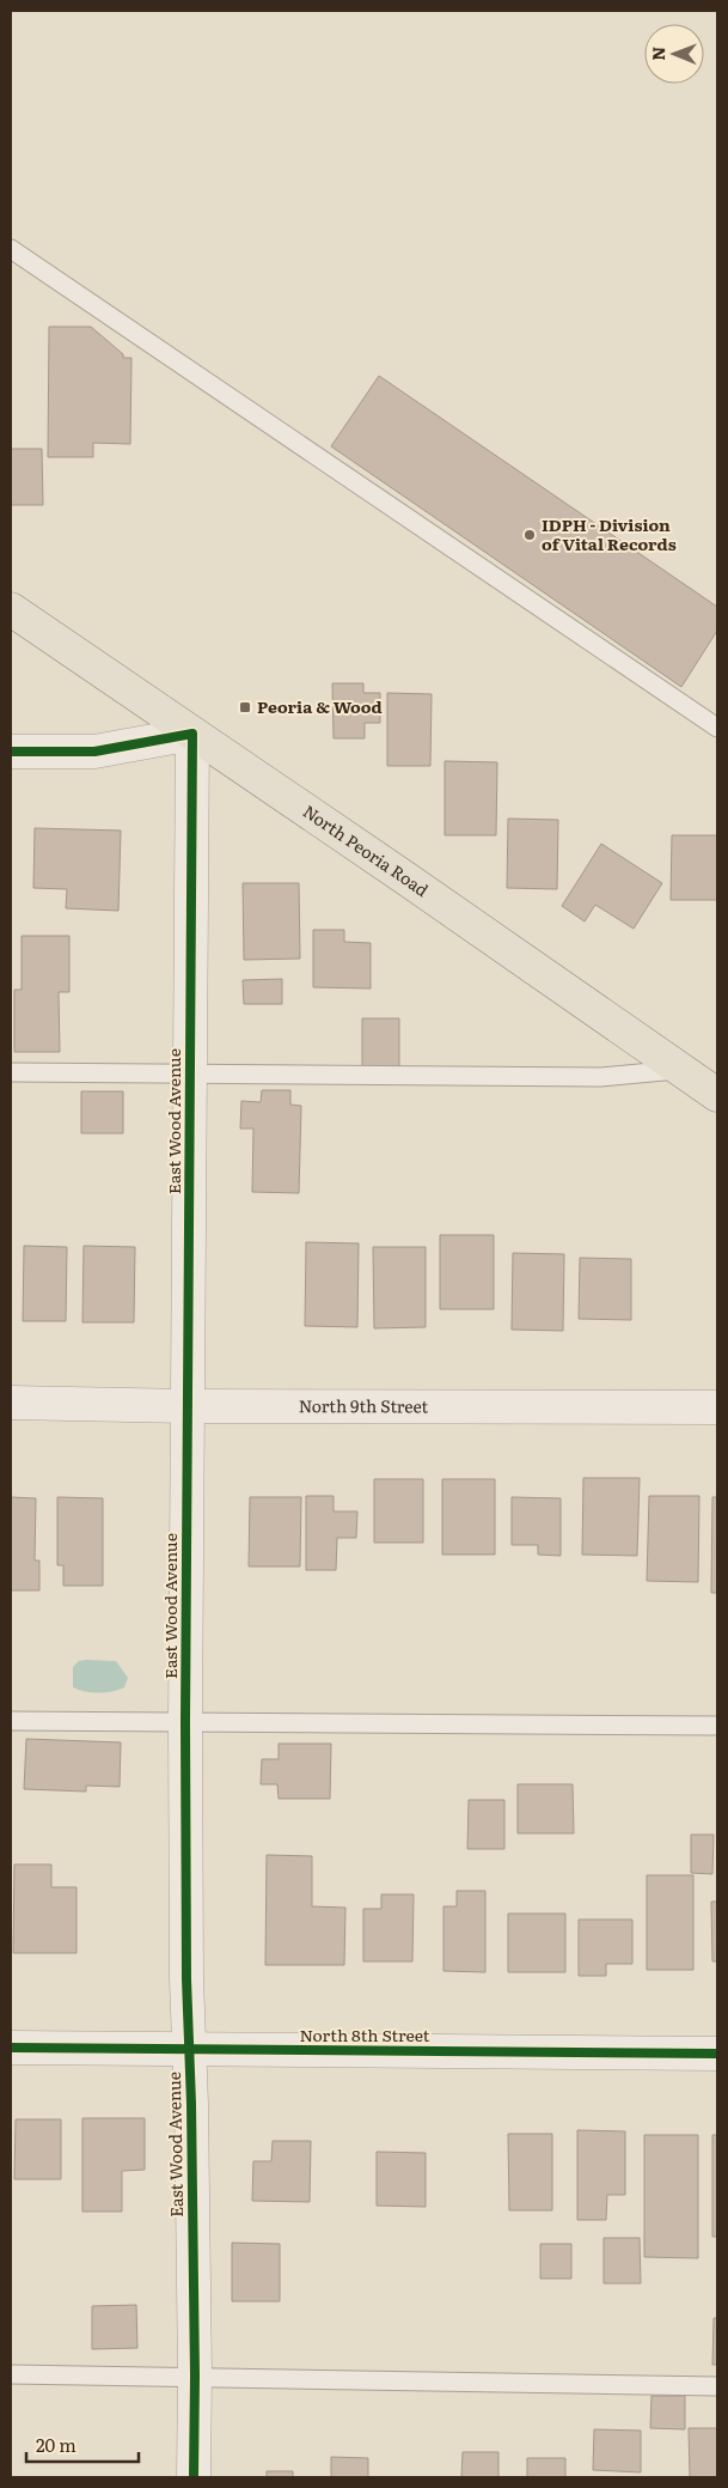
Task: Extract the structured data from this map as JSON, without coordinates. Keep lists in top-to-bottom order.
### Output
{
  "streets": {
    "main road": ["North Peoria Road"],
    "street": ["East Wood Avenue", "North 9th Street", "North 8th Street"]
  },
  "crossings": [
    ["North Peoria Road", "East Wood Avenue"],
    ["East Wood Avenue", "North 9th Street"],
    ["East Wood Avenue", "North 8th Street"]
  ],
  "places": {
    "other": ["IDPH - Division of Vital Records"],
    "transit": ["Peoria & Wood"]
  },
  "scale_bar": "20 m",
  "north": "left"
}
